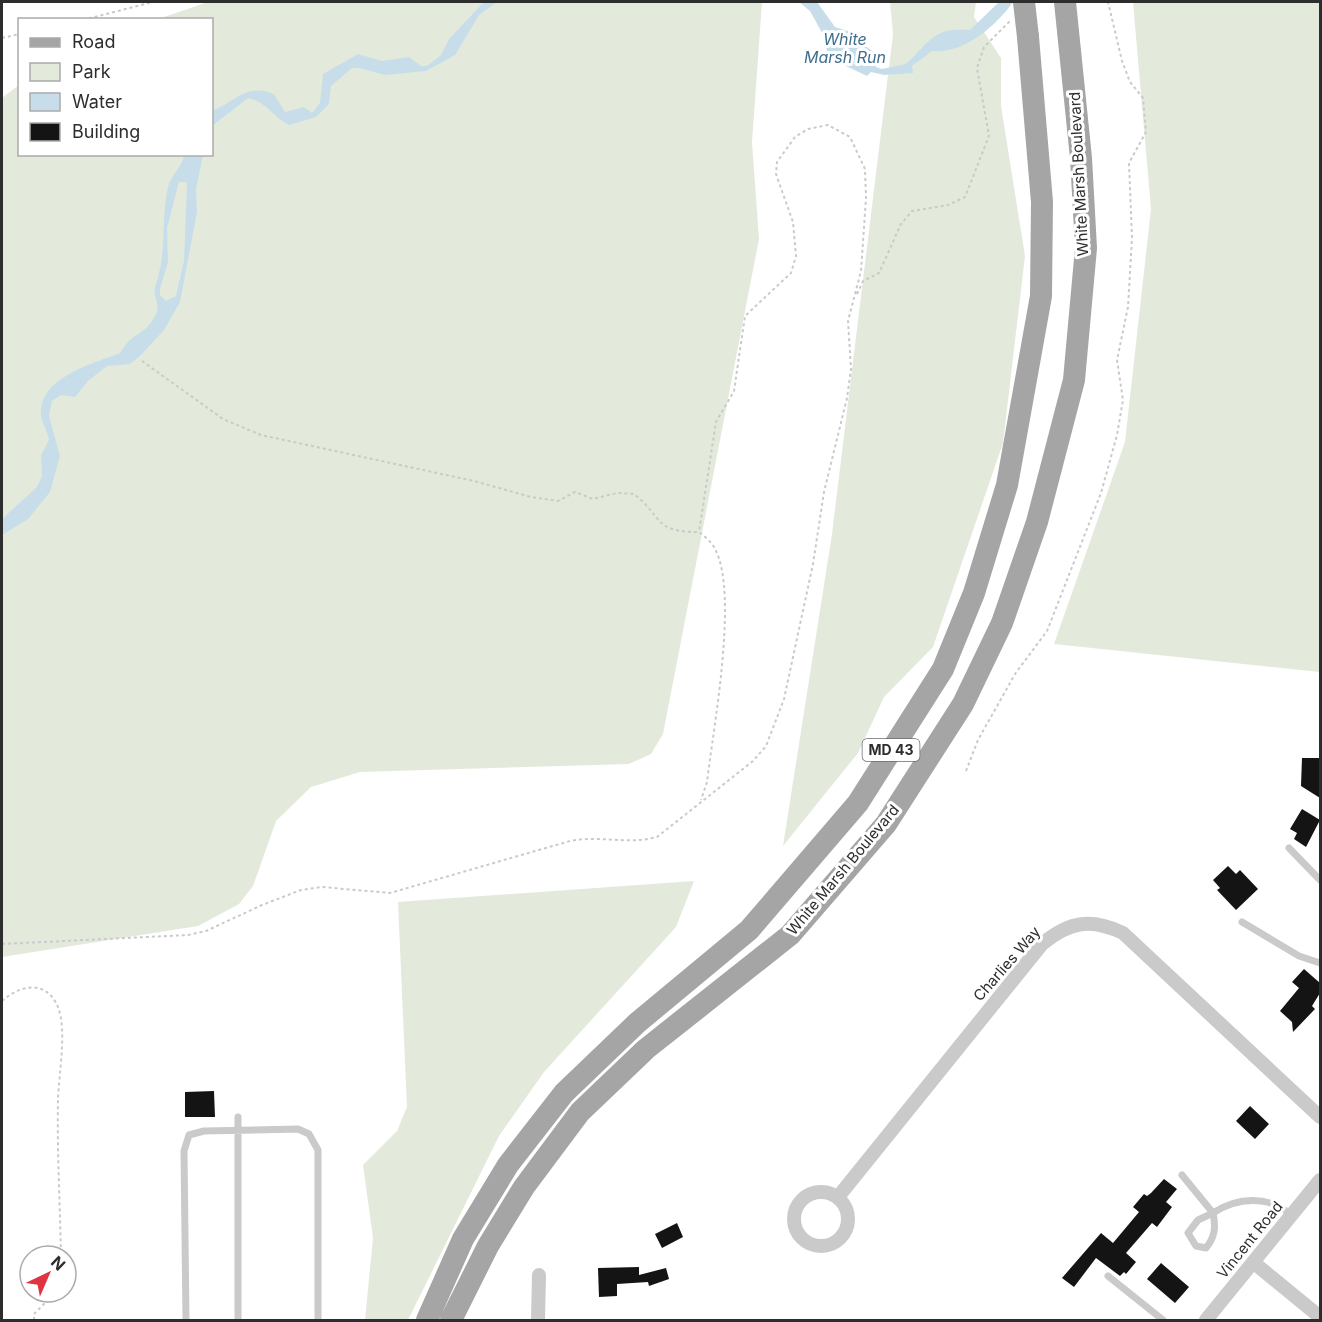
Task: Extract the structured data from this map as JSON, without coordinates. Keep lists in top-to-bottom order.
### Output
{
  "streets": {
    "main road": ["White Marsh Boulevard", "MD 43"],
    "street": ["Charlies Way", "Vincent Road"]
  },
  "water": ["White Marsh Run"],
  "legend": [
    "Road",
    "Park",
    "Water",
    "Building"
  ],
  "north": "top right"
}
